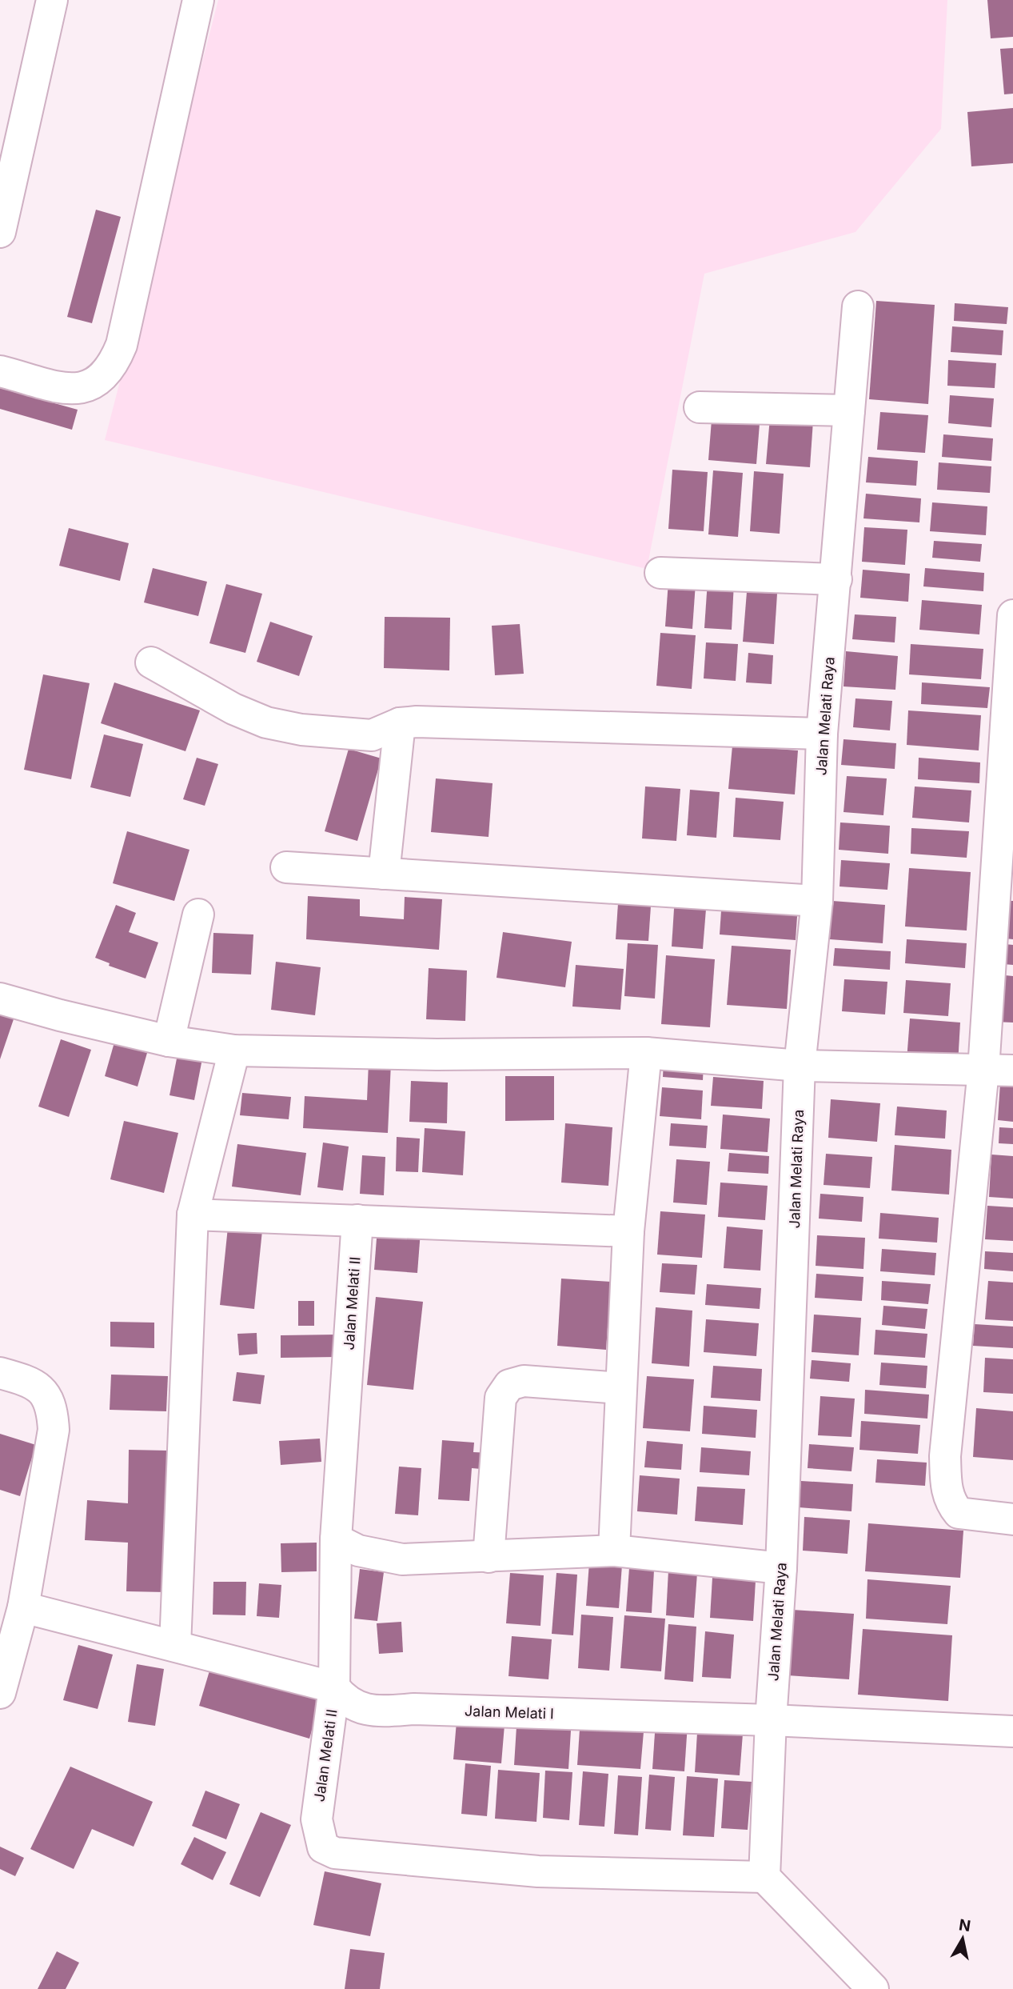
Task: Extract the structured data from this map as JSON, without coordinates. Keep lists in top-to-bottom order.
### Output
{
  "streets": {
    "street": ["Jalan Melati Raya", "Jalan Melati II", "Jalan Melati I"]
  },
  "crossings": [
    ["Jalan Melati Raya", "Jalan Melati II"],
    ["Jalan Melati Raya", "Jalan Melati I"],
    ["Jalan Melati II", "Jalan Melati I"]
  ],
  "north": "top"
}
